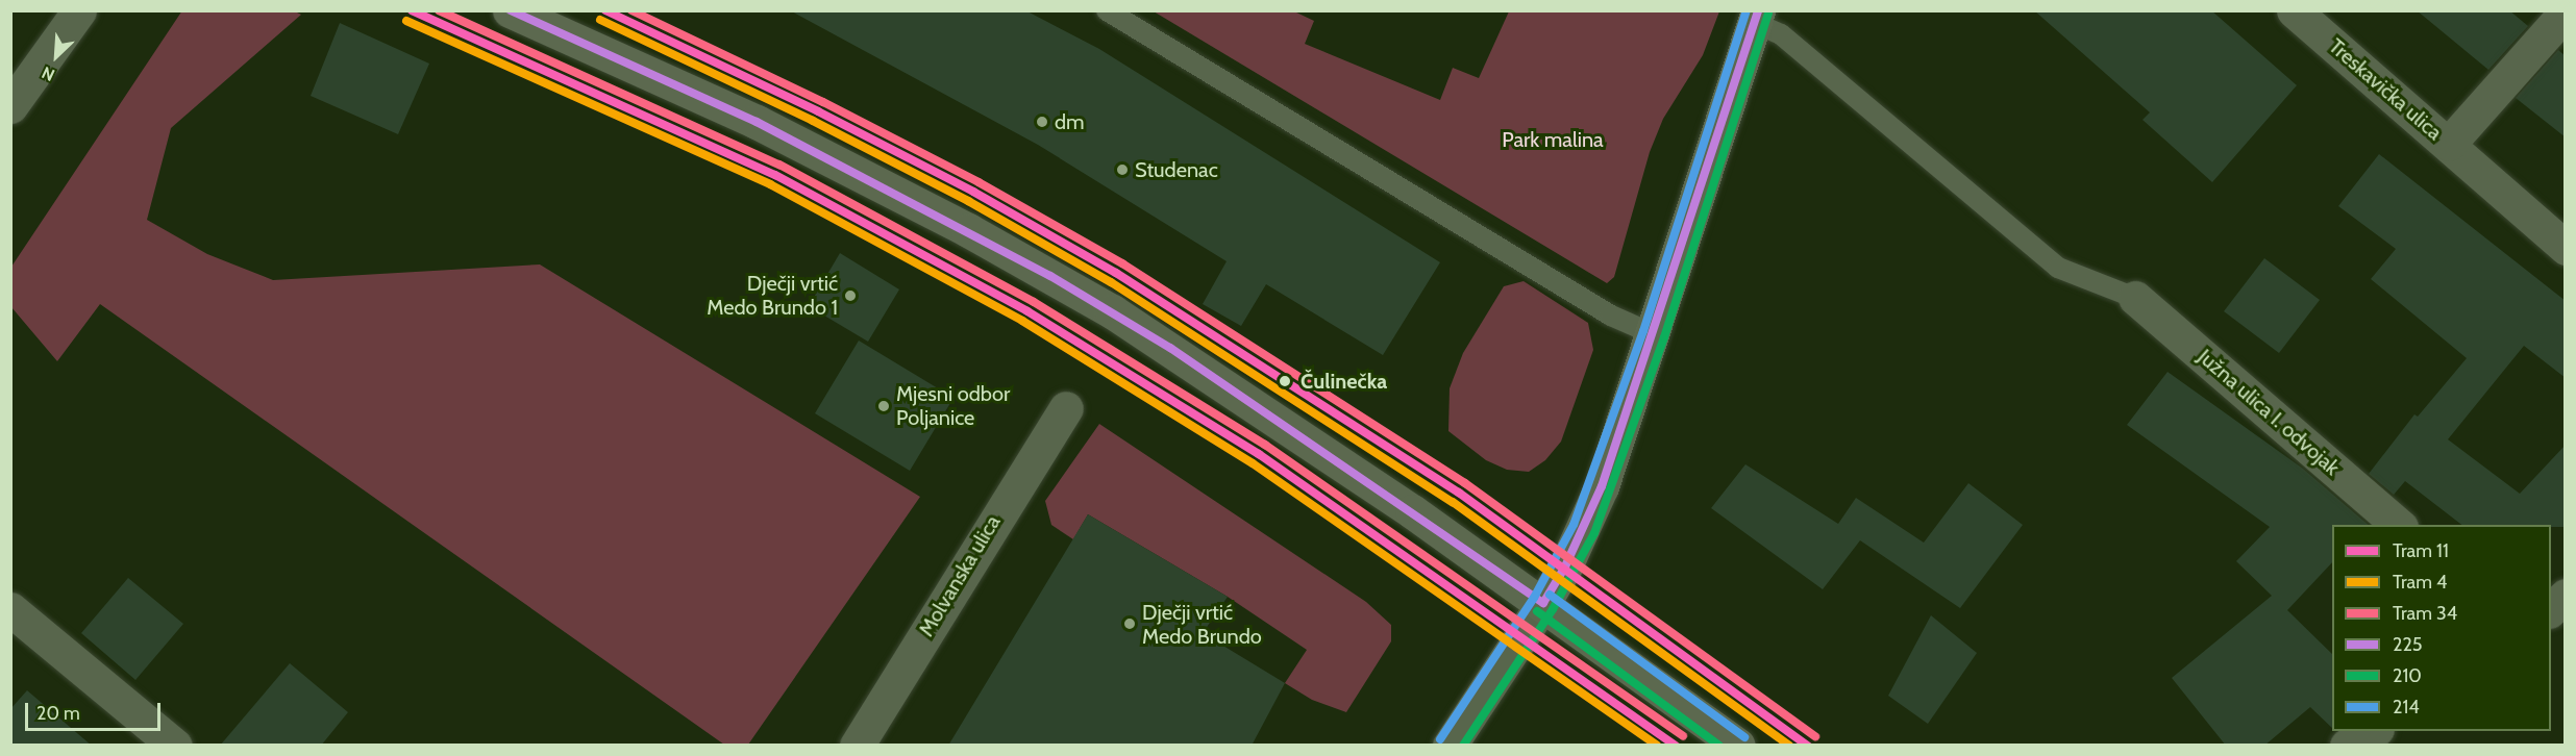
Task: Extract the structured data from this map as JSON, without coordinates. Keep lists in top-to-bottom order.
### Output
{
  "streets": {
    "street": ["Treskavička ulica", "Južna ulica I. odvojak", "Molvanska ulica"]
  },
  "parks": ["Park malina"],
  "places": [
    "dm",
    "Studenac",
    "Dječji vrtić Medo Brundo 1",
    "Čulinečka",
    "Mjesni odbor Poljanice",
    "Dječji vrtić Medo Brundo"
  ],
  "lines": [
    "tram line 11",
    "tram line 34",
    "transit line 225",
    "transit line 214",
    "transit line 210",
    "tram line 4"
  ],
  "legend": [
    "Tram 11",
    "Tram 4",
    "Tram 34",
    "225",
    "210",
    "214"
  ],
  "scale_bar": "20 m",
  "north": "bottom left"
}
